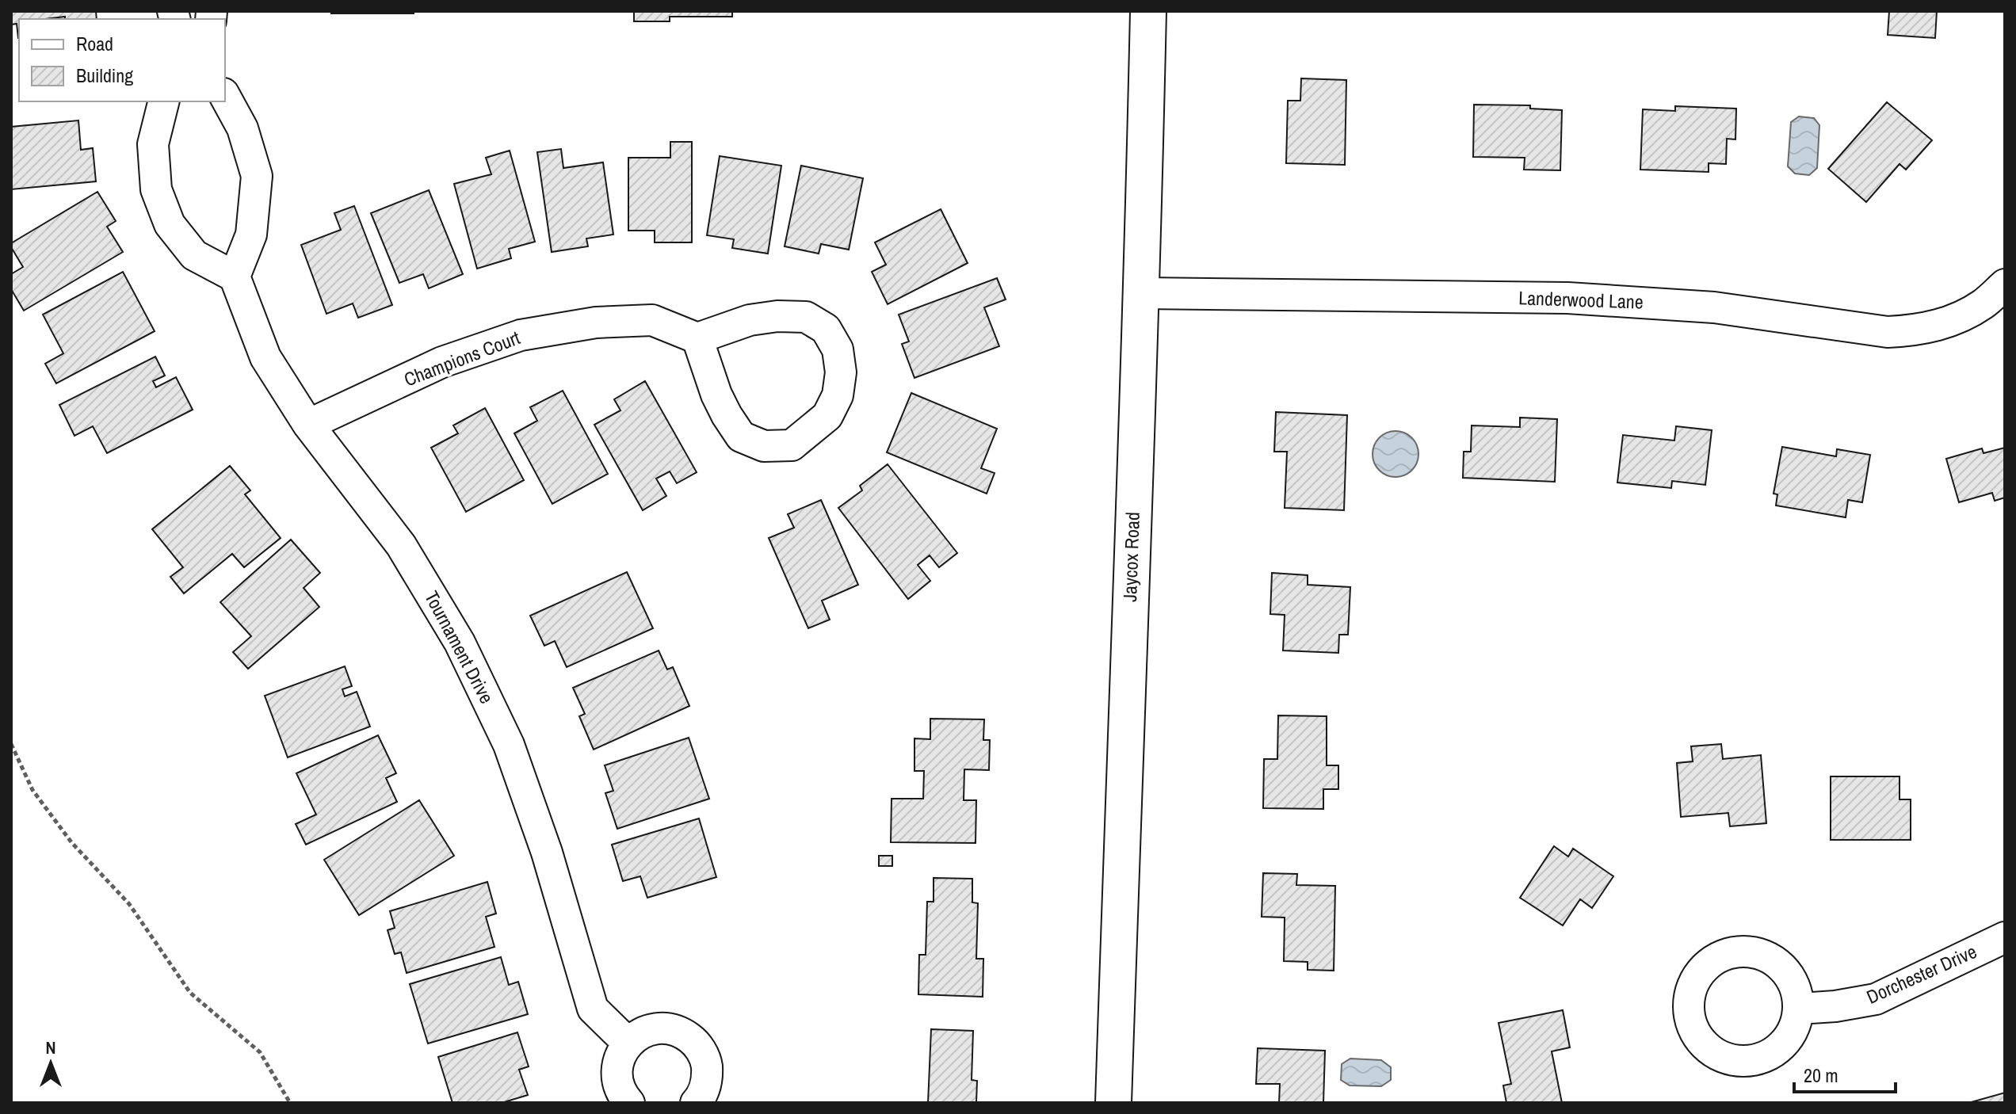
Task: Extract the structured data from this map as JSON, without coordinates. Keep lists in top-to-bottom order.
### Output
{
  "streets": {
    "street": [
      "Landerwood Lane",
      "Champions Court",
      "Jaycox Road",
      "Tournament Drive",
      "Dorchester Drive"
    ]
  },
  "crossings": [
    ["Landerwood Lane", "Jaycox Road"],
    ["Champions Court", "Tournament Drive"]
  ],
  "legend": ["Road", "Building"],
  "scale_bar": "20 m",
  "north": "top"
}
